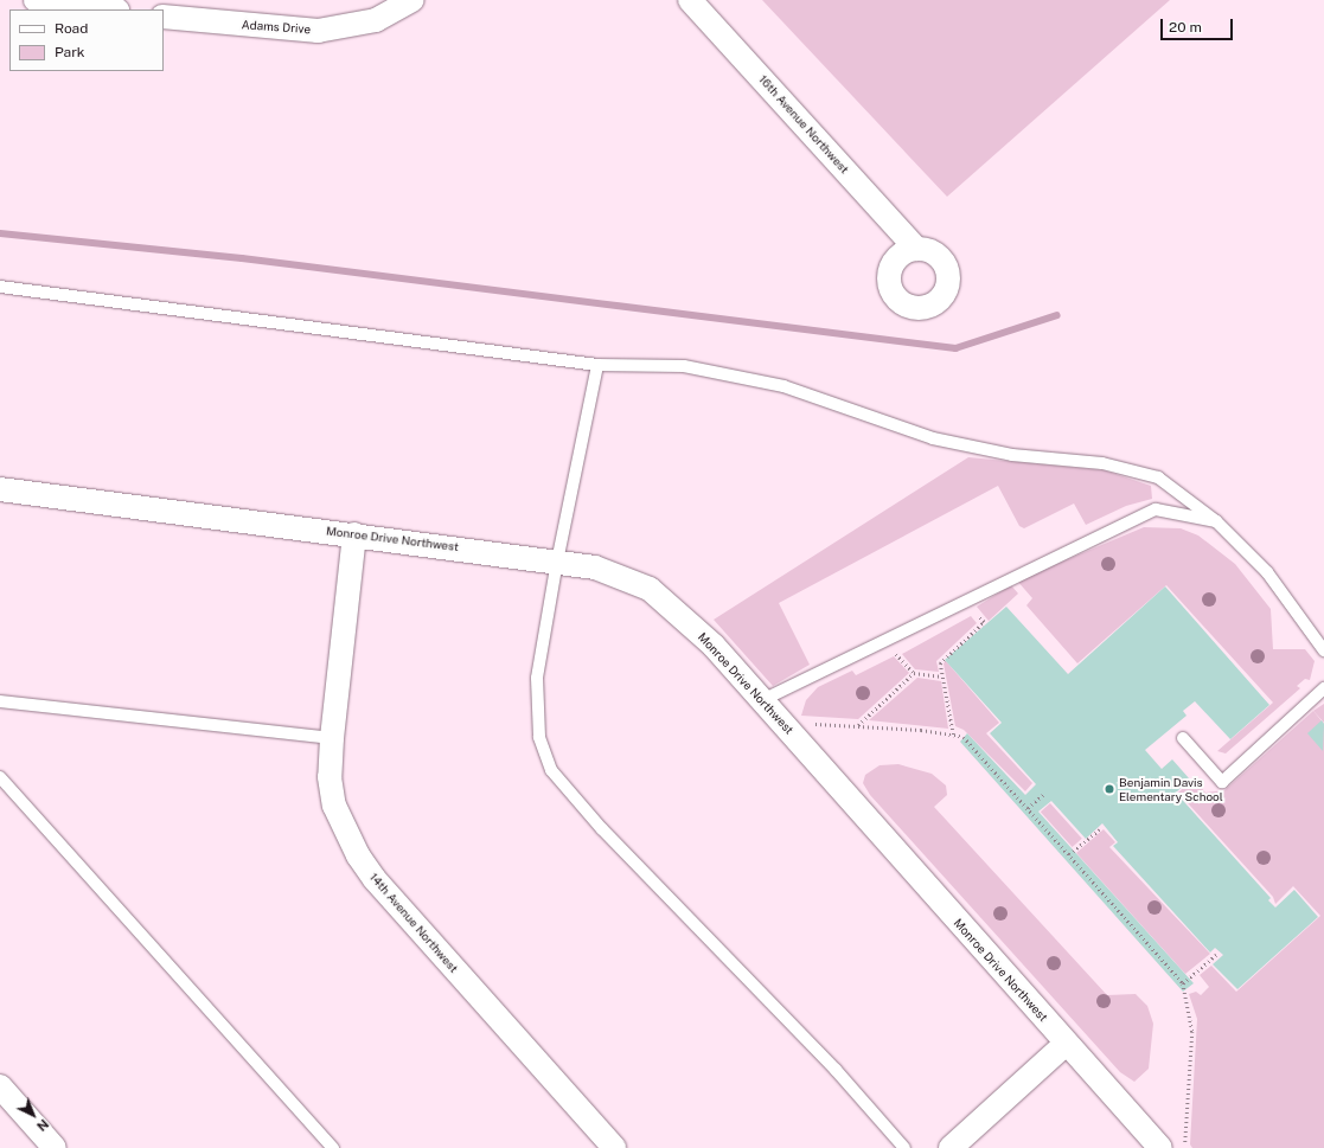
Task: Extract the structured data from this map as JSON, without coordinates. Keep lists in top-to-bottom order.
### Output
{
  "streets": {
    "street": [
      "Adams Drive",
      "16th Avenue Northwest",
      "Monroe Drive Northwest",
      "14th Avenue Northwest"
    ]
  },
  "crossings": [
    ["Monroe Drive Northwest", "14th Avenue Northwest"]
  ],
  "places": ["Benjamin Davis Elementary School"],
  "legend": ["Road", "Park"],
  "scale_bar": "20 m",
  "north": "bottom right"
}
